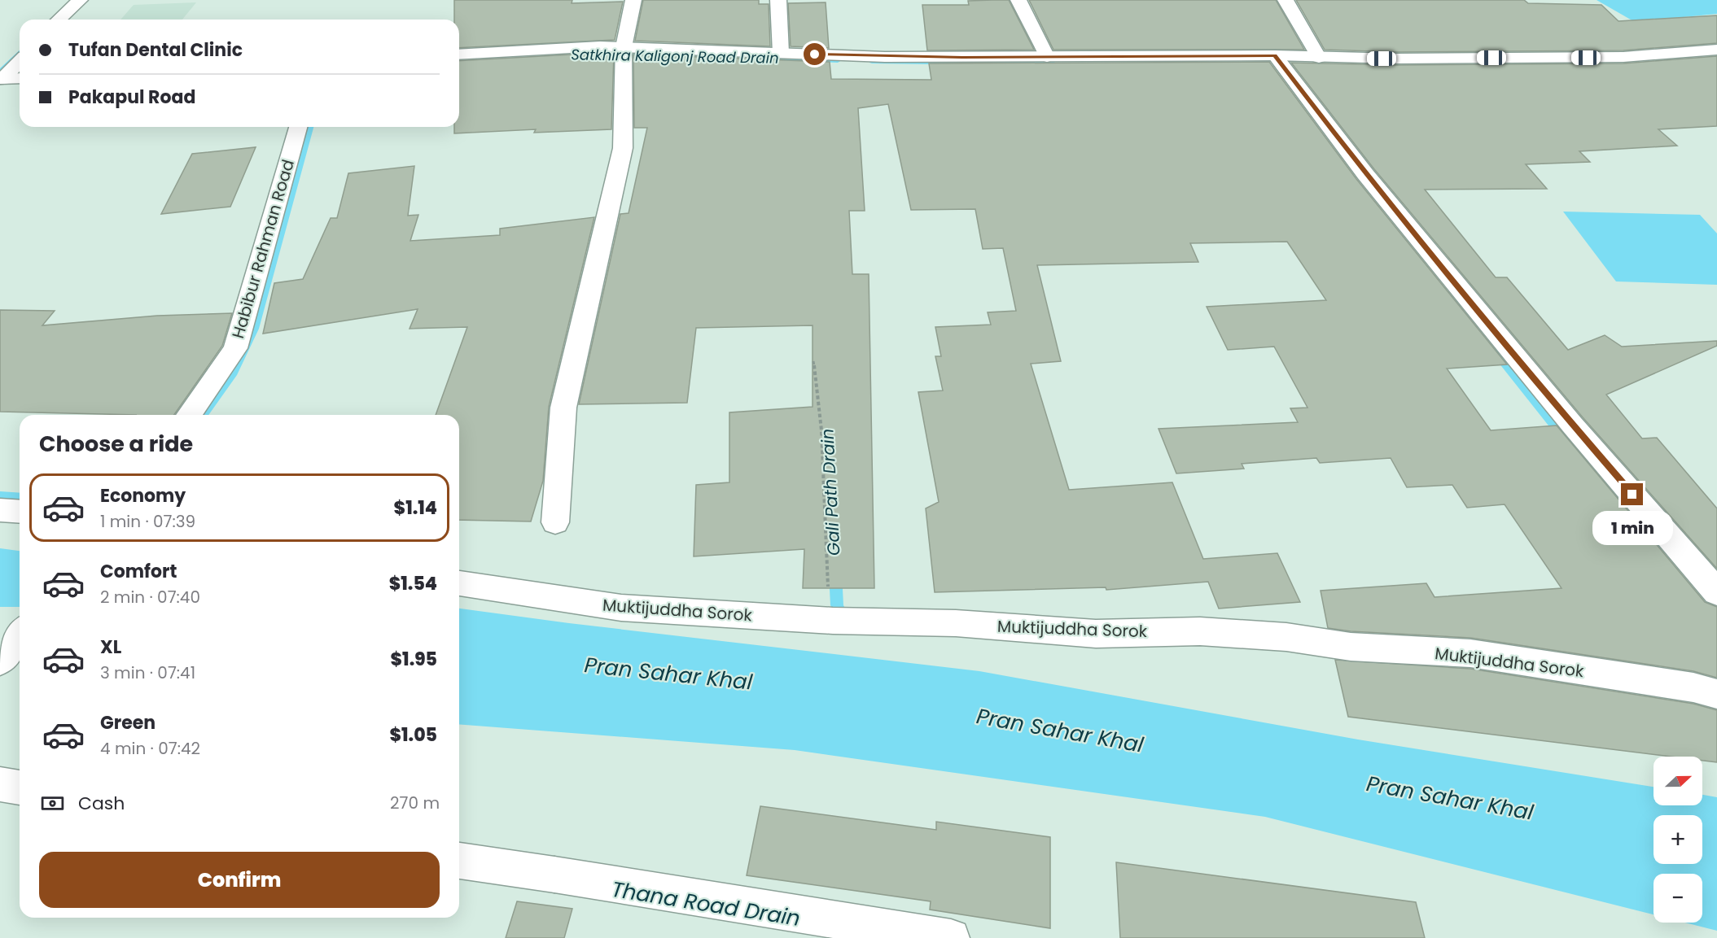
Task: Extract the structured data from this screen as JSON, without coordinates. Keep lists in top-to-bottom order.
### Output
{
  "streets": {
    "main road": ["Habibur Rahman Road", "Muktijuddha Sorok"]
  },
  "water": [
    "Satkhira Kaligonj Road Drain",
    "Gali Path Drain",
    "Pran Sahar Khal",
    "Thana Road Drain"
  ],
  "north": "right",
  "page": {
    "banner": ["Tufan Dental Clinic", "Pakapul Road"],
    "heading": "Choose a ride",
    "list": [
      {
        "name": "Economy",
        "note": "1 min · 07:39",
        "value": "$1.14"
      },
      {
        "name": "Comfort",
        "note": "2 min · 07:40",
        "value": "$1.54"
      },
      {
        "name": "XL",
        "note": "3 min · 07:41",
        "value": "$1.95"
      },
      {
        "name": "Green",
        "note": "4 min · 07:42",
        "value": "$1.05"
      }
    ],
    "bubble": "1 min",
    "map_buttons": ["+", "−"],
    "pay": ["Cash", "270 m"],
    "buttons": "Confirm"
  }
}
